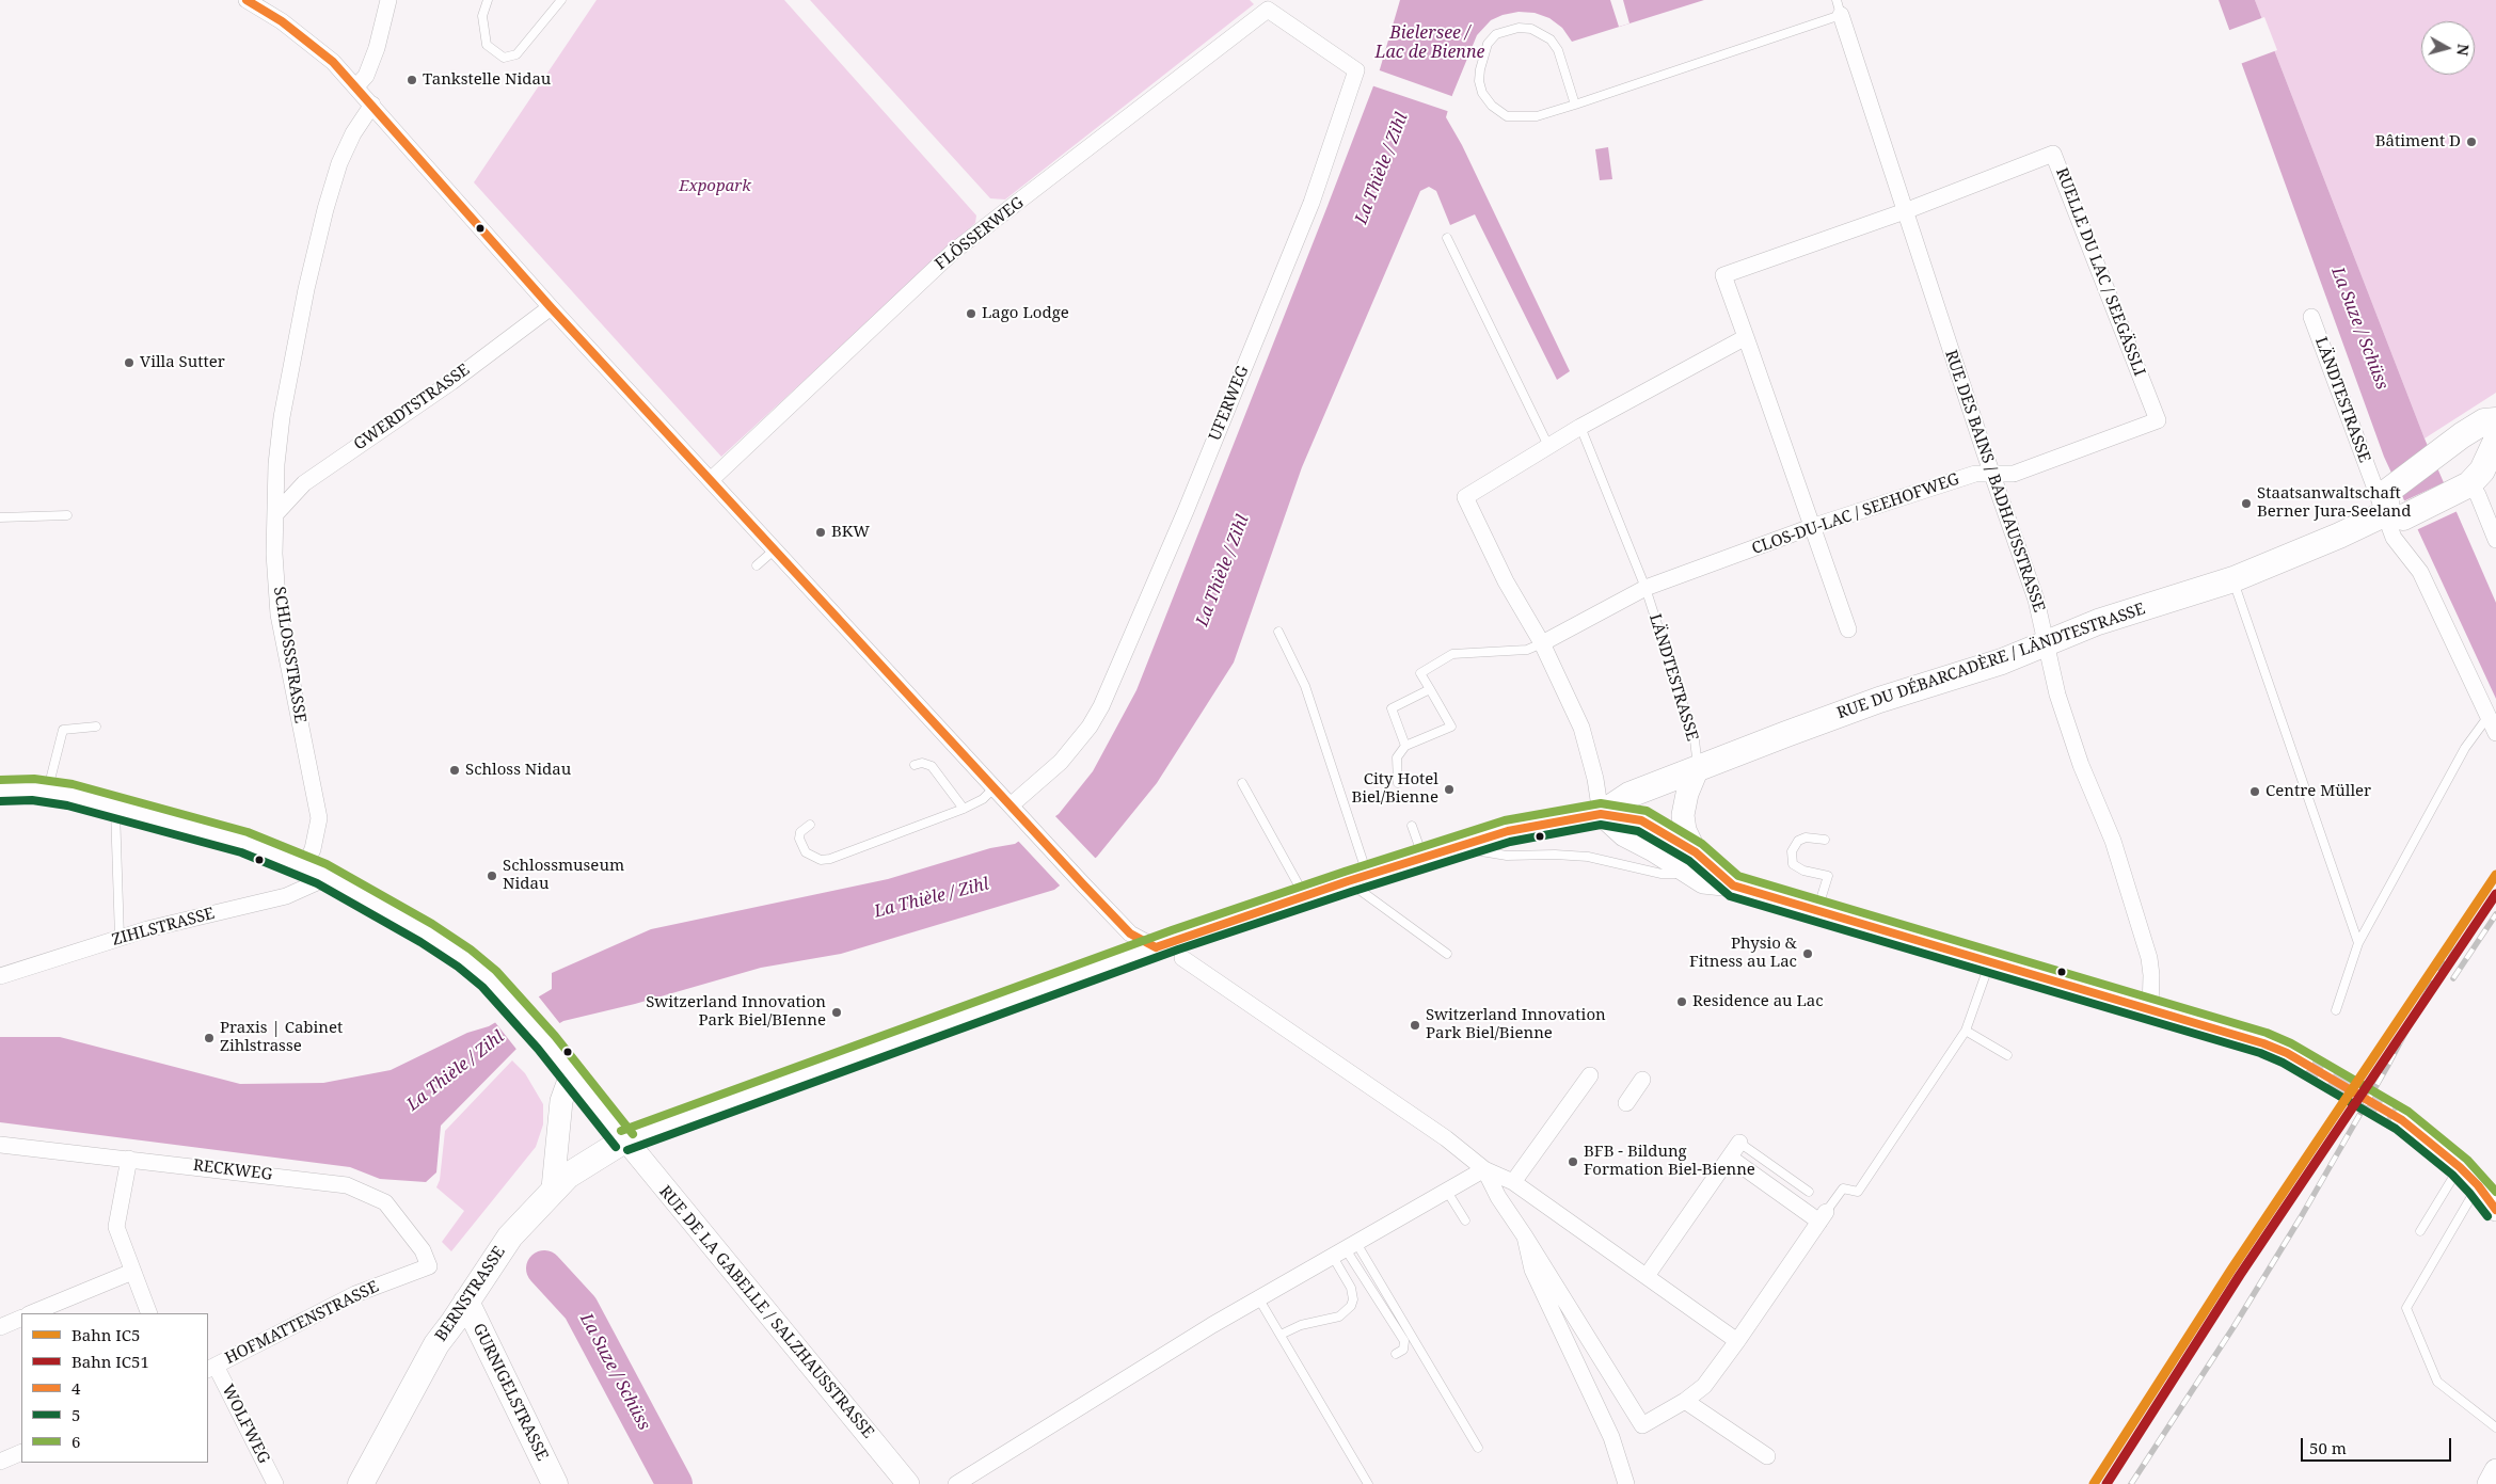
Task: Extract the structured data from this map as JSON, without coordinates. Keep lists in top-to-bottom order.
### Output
{
  "streets": {
    "main road": [
      "RUE DU DÉBARCADÈRE / LÄNDTESTRASSE",
      "BERNSTRASSE",
      "RUE DE LA GABELLE / SALZHAUSSTRASSE",
      "GURNIGELSTRASSE"
    ],
    "street": [
      "FLÖSSERWEG",
      "RUELLE DU LAC / SEEGÄSSLI",
      "LÄNDTESTRASSE",
      "UFERWEG",
      "GWERDTSTRASSE",
      "RUE DES BAINS / BADHAUSSTRASSE",
      "CLOS-DU-LAC / SEEHOFWEG",
      "SCHLOSSSTRASSE",
      "ZIHLSTRASSE",
      "RECKWEG",
      "HOFMATTENSTRASSE",
      "WOLFWEG"
    ]
  },
  "crossings": [
    ["FLÖSSERWEG", "UFERWEG"],
    ["RUELLE DU LAC / SEEGÄSSLI", "RUE DES BAINS / BADHAUSSTRASSE"],
    ["RUELLE DU LAC / SEEGÄSSLI", "CLOS-DU-LAC / SEEHOFWEG"],
    ["LÄNDTESTRASSE", "CLOS-DU-LAC / SEEHOFWEG"],
    ["LÄNDTESTRASSE", "RUE DU DÉBARCADÈRE / LÄNDTESTRASSE"],
    ["GWERDTSTRASSE", "SCHLOSSSTRASSE"],
    ["RUE DES BAINS / BADHAUSSTRASSE", "CLOS-DU-LAC / SEEHOFWEG"],
    ["RUE DES BAINS / BADHAUSSTRASSE", "RUE DU DÉBARCADÈRE / LÄNDTESTRASSE"],
    ["SCHLOSSSTRASSE", "ZIHLSTRASSE"],
    ["SCHLOSSSTRASSE", "RUE DE LA GABELLE / SALZHAUSSTRASSE"],
    ["RUE DU DÉBARCADÈRE / LÄNDTESTRASSE", "BERNSTRASSE"],
    ["ZIHLSTRASSE", "RUE DE LA GABELLE / SALZHAUSSTRASSE"],
    ["RECKWEG", "HOFMATTENSTRASSE"],
    ["BERNSTRASSE", "RUE DE LA GABELLE / SALZHAUSSTRASSE"],
    ["BERNSTRASSE", "GURNIGELSTRASSE"],
    ["HOFMATTENSTRASSE", "WOLFWEG"]
  ],
  "water": ["Bielersee / Lac de Bienne", "La Thièle / Zihl", "La Suze / Schüss"],
  "parks": ["Expopark"],
  "places": [
    "Tankstelle Nidau",
    "Bâtiment D",
    "Lago Lodge",
    "Villa Sutter",
    "Staatsanwaltschaft Berner Jura-Seeland",
    "BKW",
    "Schloss Nidau",
    "City Hotel Biel/Bienne",
    "Centre Müller",
    "Schlossmuseum Nidau",
    "Physio & Fitness au Lac",
    "Residence au Lac",
    "Switzerland Innovation Park Biel/BIenne",
    "Switzerland Innovation Park Biel/Bienne",
    "Praxis | Cabinet Zihlstrasse",
    "BFB - Bildung Formation Biel-Bienne"
  ],
  "lines": [
    "transit line 4",
    "transit line 6",
    "transit line 5",
    "rail line IC5",
    "rail line IC51"
  ],
  "legend": [
    "Bahn IC5",
    "Bahn IC51",
    "4",
    "5",
    "6"
  ],
  "scale_bar": "50 m",
  "north": "right"
}
